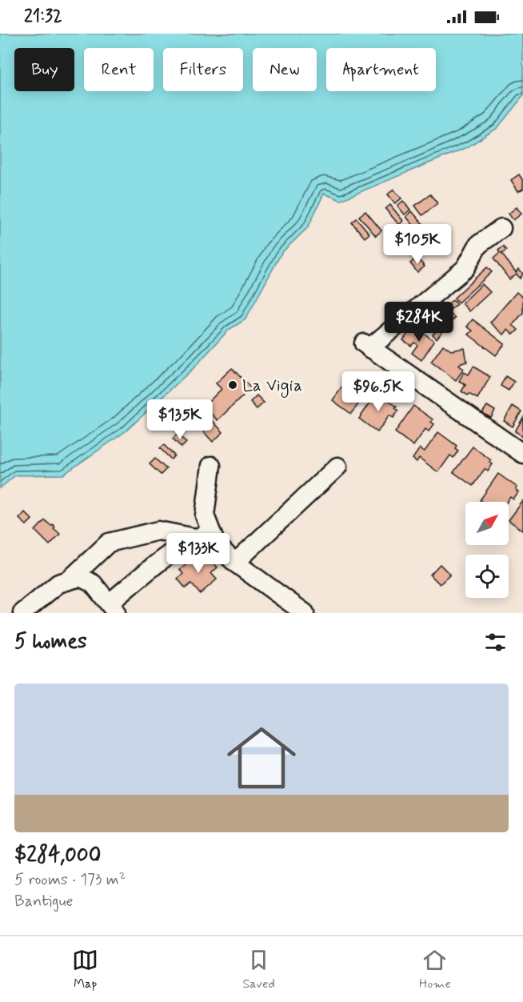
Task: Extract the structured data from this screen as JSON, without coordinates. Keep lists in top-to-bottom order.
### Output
{
  "places": ["La Vigia"],
  "north": "top right",
  "page": {
    "status": "21:32",
    "chip": [
      "Buy",
      "Rent",
      "Filters",
      "New",
      "Apartment"
    ],
    "price": [
      "$105K",
      "$284K",
      "$96.5K",
      "$135K",
      "$133K"
    ],
    "heading": "5 homes",
    "list": [
      {
        "name": "$284,000",
        "note": "5 rooms · 173 m² · Bantigue"
      }
    ],
    "tabs": ["Map", "Saved", "Home"]
  }
}
